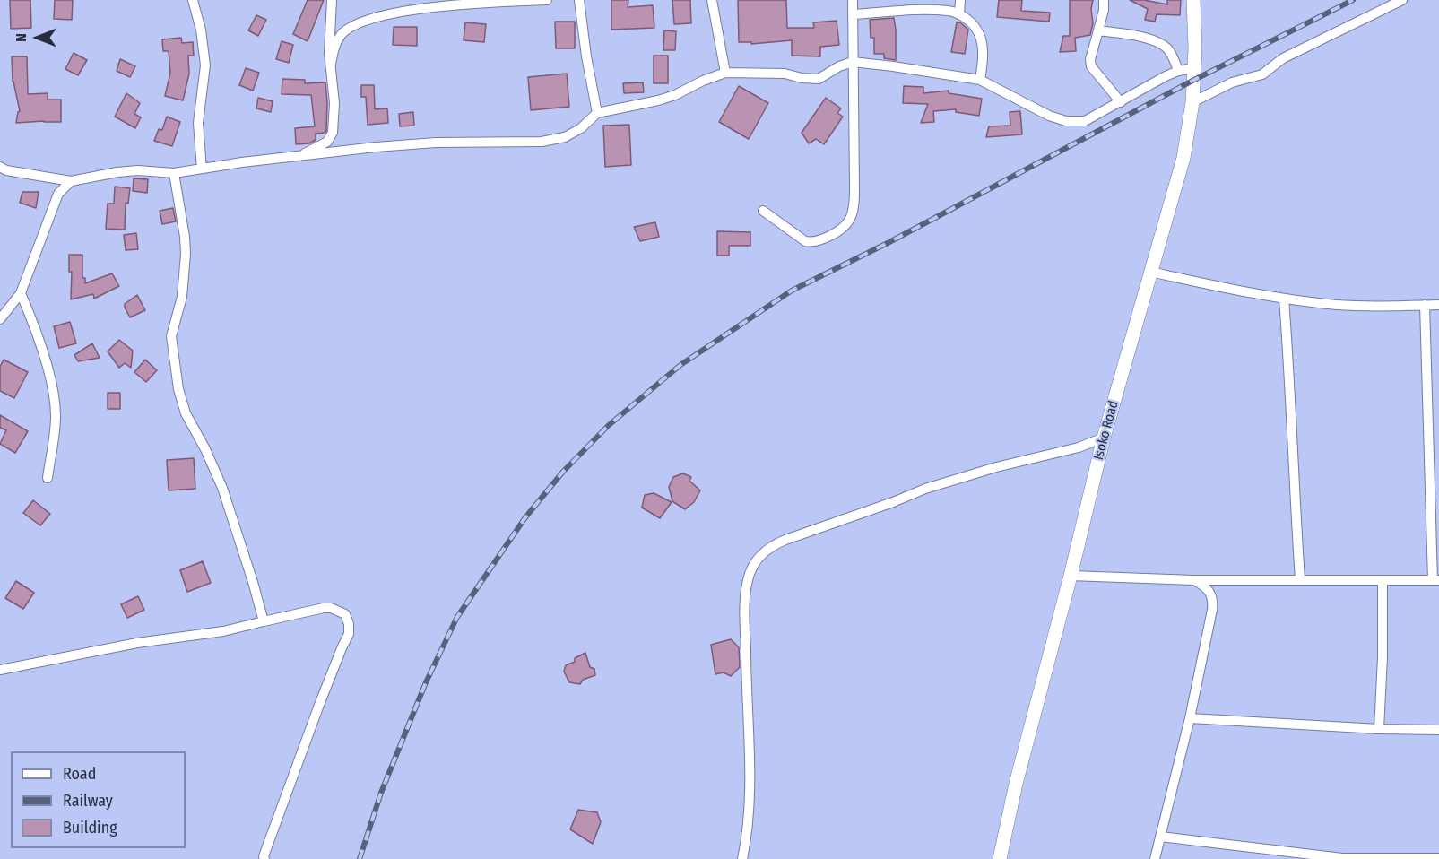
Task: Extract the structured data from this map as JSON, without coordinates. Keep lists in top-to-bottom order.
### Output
{
  "streets": {
    "street": ["Isoko Road"]
  },
  "legend": ["Road", "Railway", "Building"],
  "north": "left"
}
